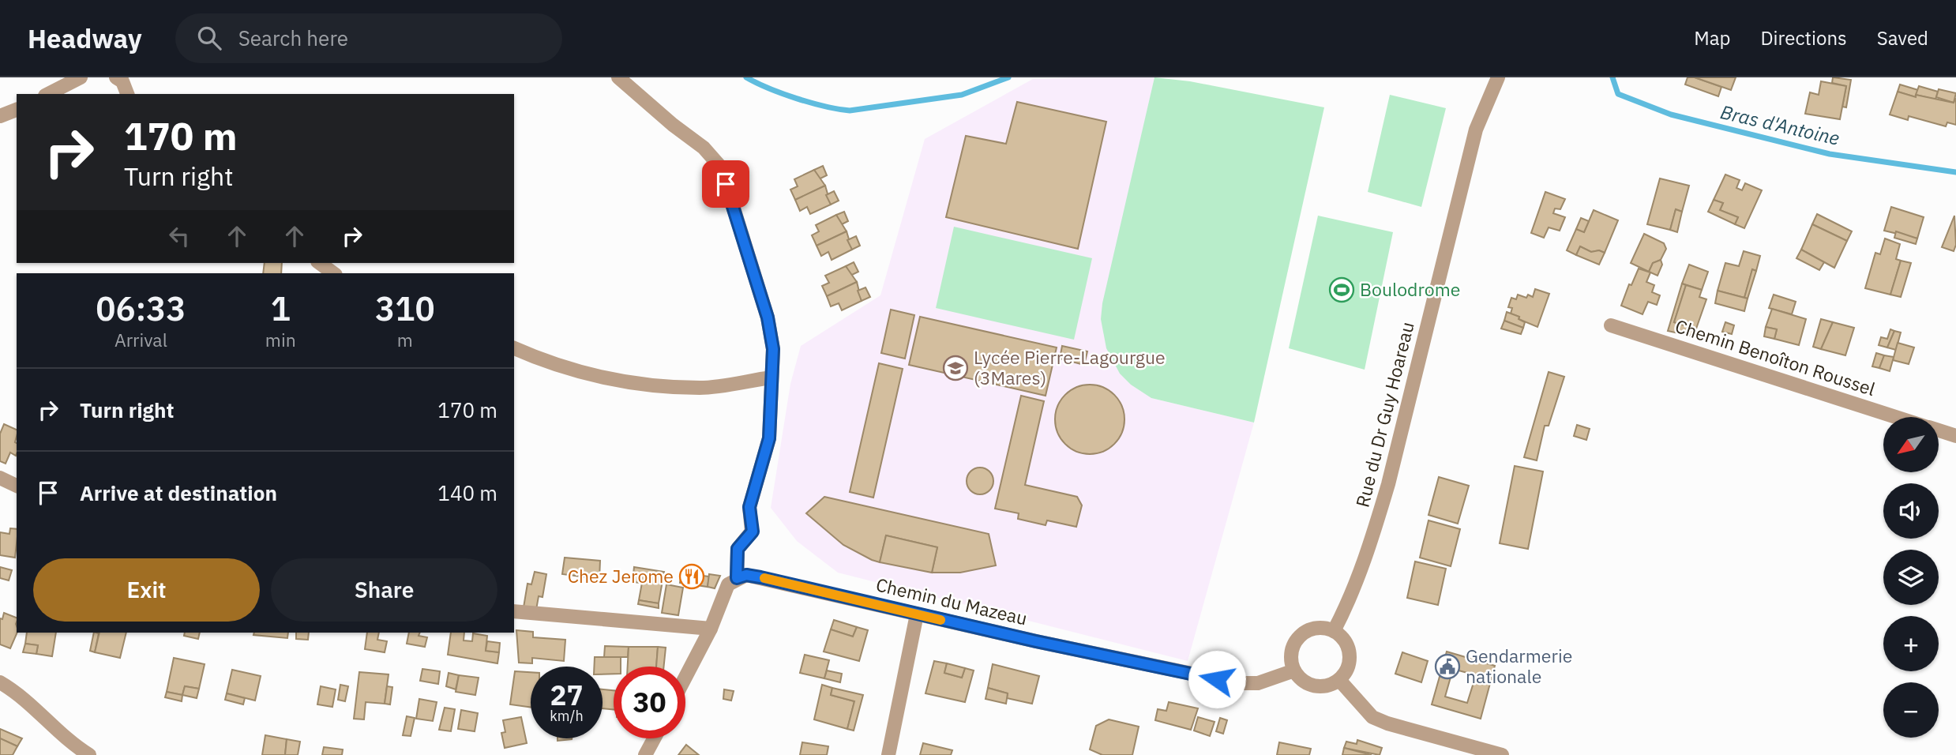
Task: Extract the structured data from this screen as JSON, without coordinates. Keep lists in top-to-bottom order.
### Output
{
  "streets": {
    "street": ["Chemin Benoîton Roussel", "Rue du Dr Guy Hoareau", "Chemin du Mazeau"]
  },
  "crossings": [
    ["Rue du Dr Guy Hoareau", "Chemin du Mazeau"]
  ],
  "water": ["Bras d'Antoine"],
  "places": {
    "sports": ["Boulodrome"],
    "school or university": ["Lycée Pierre-Lagourgue (3Mares)"],
    "restaurant": ["Chez Jerome"],
    "public building": ["Gendarmerie nationale"]
  },
  "north": "bottom left",
  "page": {
    "header": "Headway",
    "search": "Search here",
    "nav": ["Map", "Directions", "Saved"],
    "turn": ["170 m", "Turn right"],
    "eta": [
      "06:33",
      "Arrival",
      "1",
      "min",
      "310",
      "m"
    ],
    "list": [
      {
        "name": "Turn right",
        "value": "170 m"
      },
      {
        "name": "Arrive at destination",
        "value": "140 m"
      }
    ],
    "map_buttons": ["+", "−"],
    "buttons": ["Exit", "Share"],
    "speed": "27 km/h",
    "limit": "30"
  }
}
